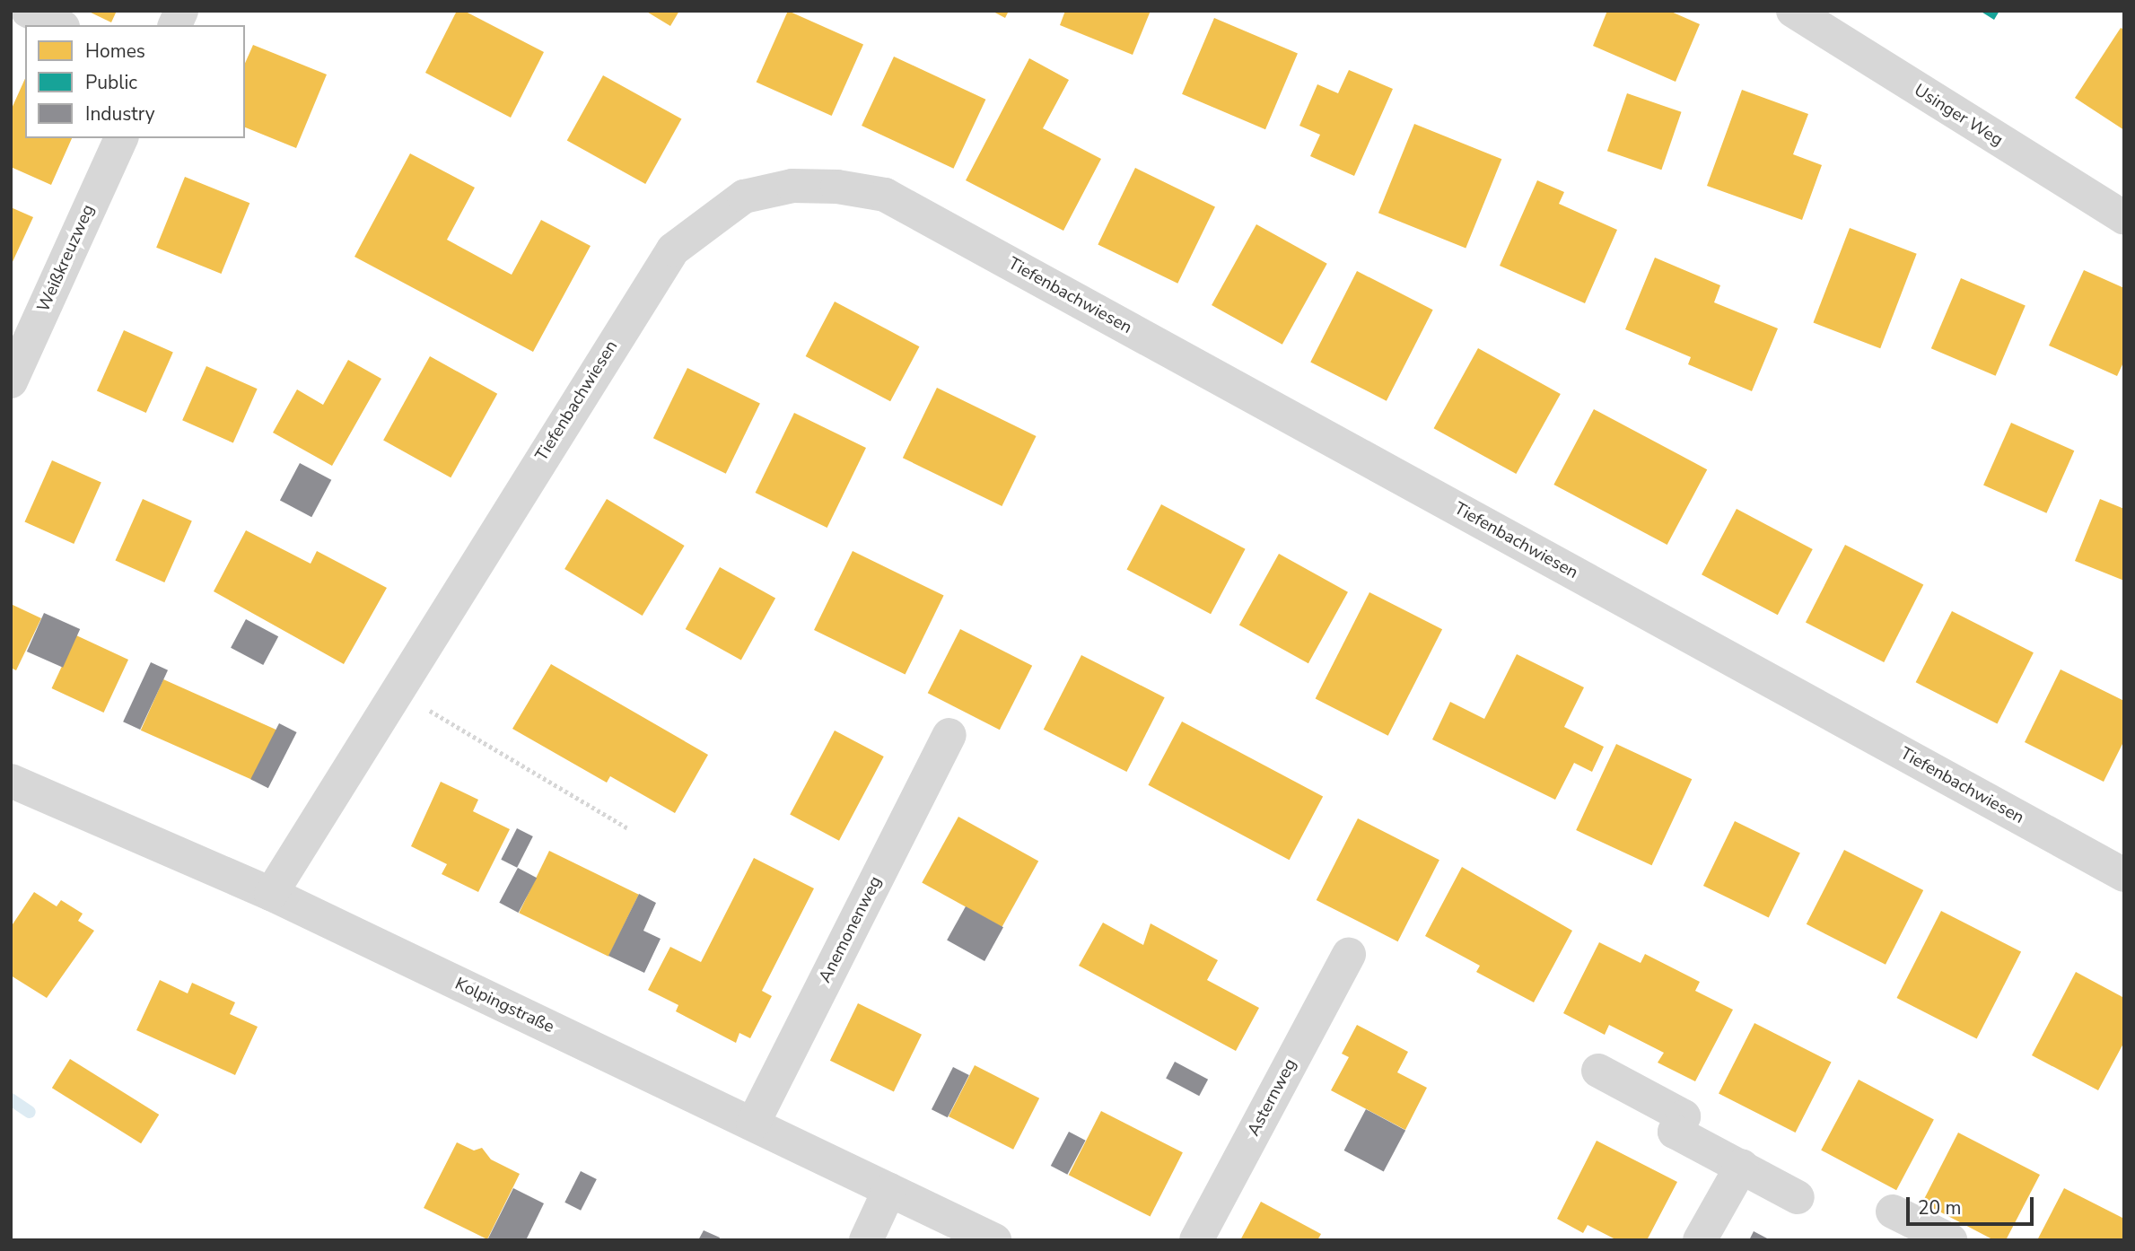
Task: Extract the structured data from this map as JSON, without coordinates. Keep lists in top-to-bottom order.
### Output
{
  "streets": {
    "street": [
      "Usinger Weg",
      "Weißkreuzweg",
      "Tiefenbachwiesen",
      "Anemonenweg",
      "Kolpingstraße",
      "Asternweg"
    ]
  },
  "crossings": [
    ["Tiefenbachwiesen", "Kolpingstraße"],
    ["Anemonenweg", "Kolpingstraße"]
  ],
  "legend": ["Homes", "Public", "Industry"],
  "scale_bar": "20 m"
}
